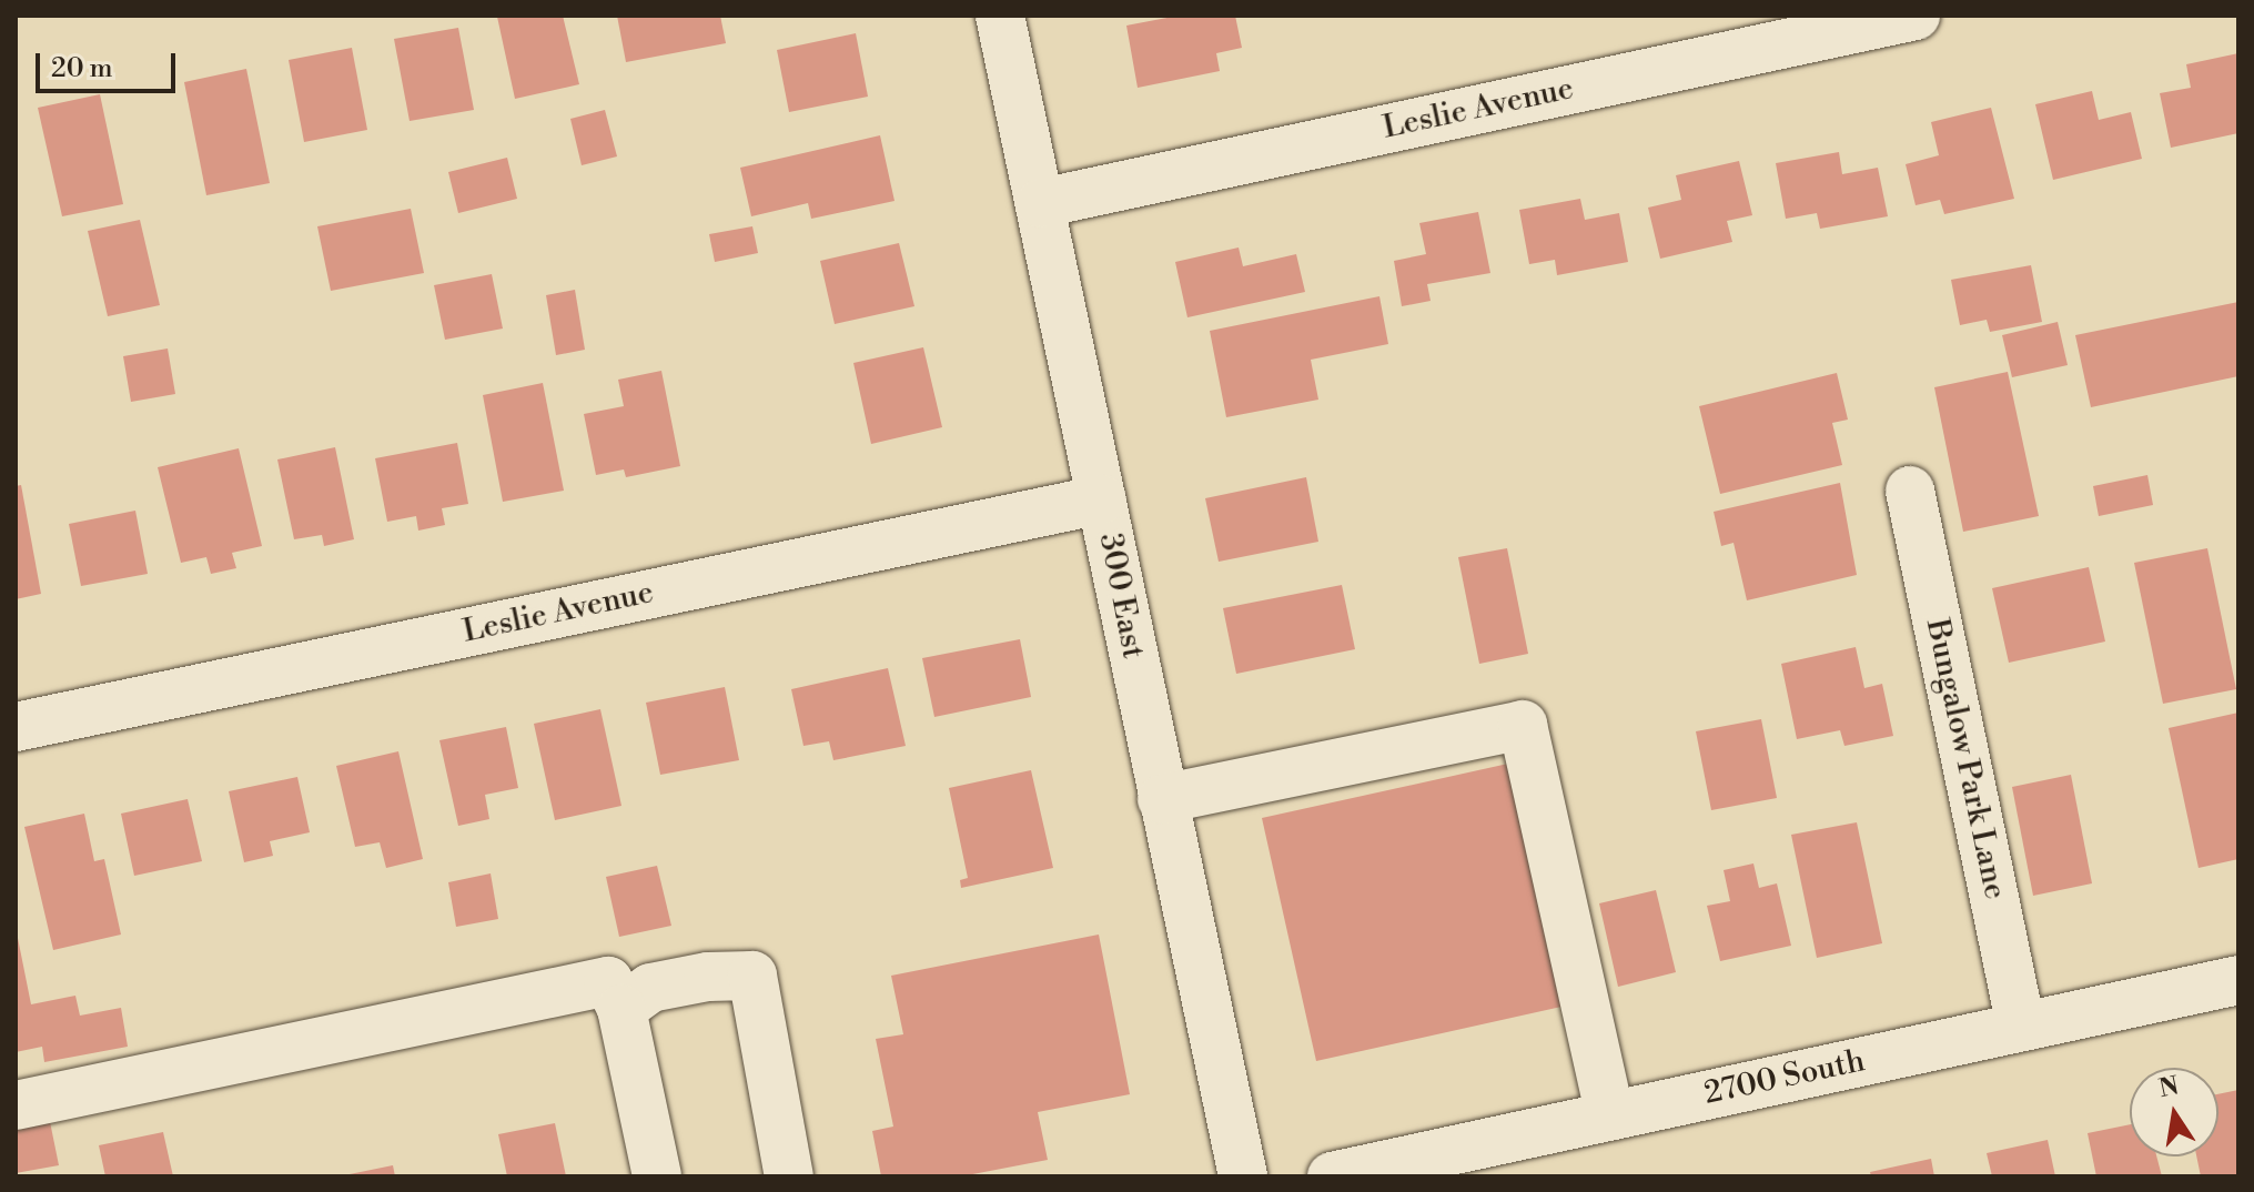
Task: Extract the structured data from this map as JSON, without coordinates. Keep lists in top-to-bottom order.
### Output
{
  "streets": {
    "street": [
      "Leslie Avenue",
      "300 East",
      "Bungalow Park Lane",
      "2700 South"
    ]
  },
  "crossings": [
    ["Leslie Avenue", "300 East"],
    ["Bungalow Park Lane", "2700 South"]
  ],
  "scale_bar": "20 m",
  "north": "top"
}
